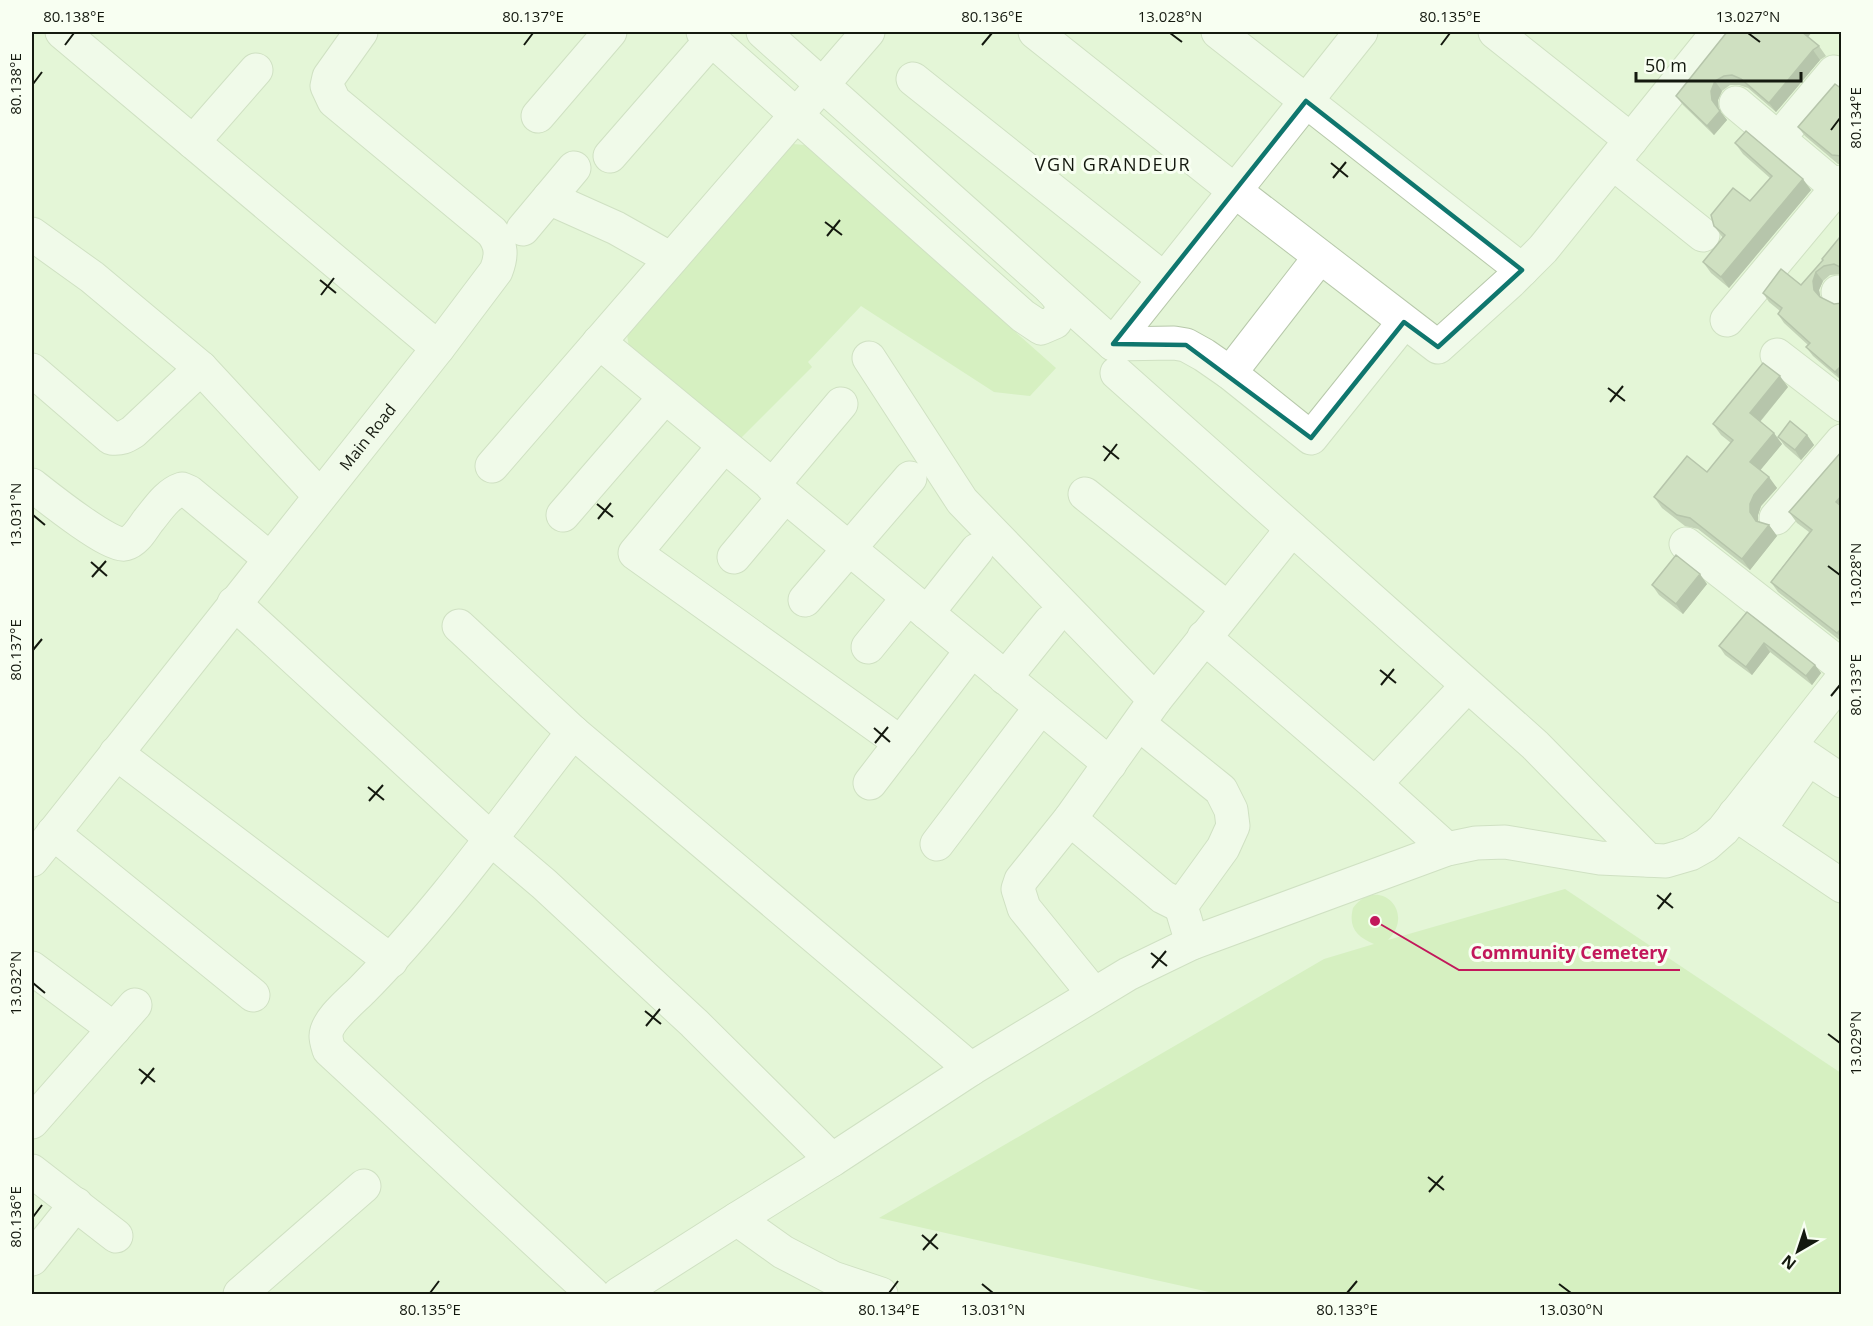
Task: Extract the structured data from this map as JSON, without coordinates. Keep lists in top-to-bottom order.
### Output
{
  "streets": {
    "street": ["Main Road"]
  },
  "districts": ["VGN GRANDEUR"],
  "places": ["Community Cemetery"],
  "scale_bar": "50 m",
  "north": "bottom left",
  "coordinates": [
    "80.138°E",
    "80.137°E",
    "80.136°E",
    "13.028°N",
    "80.135°E",
    "13.027°N",
    "80.134°E",
    "13.031°N",
    "80.133°E",
    "13.032°N",
    "13.029°N",
    "13.030°N"
  ]
}
